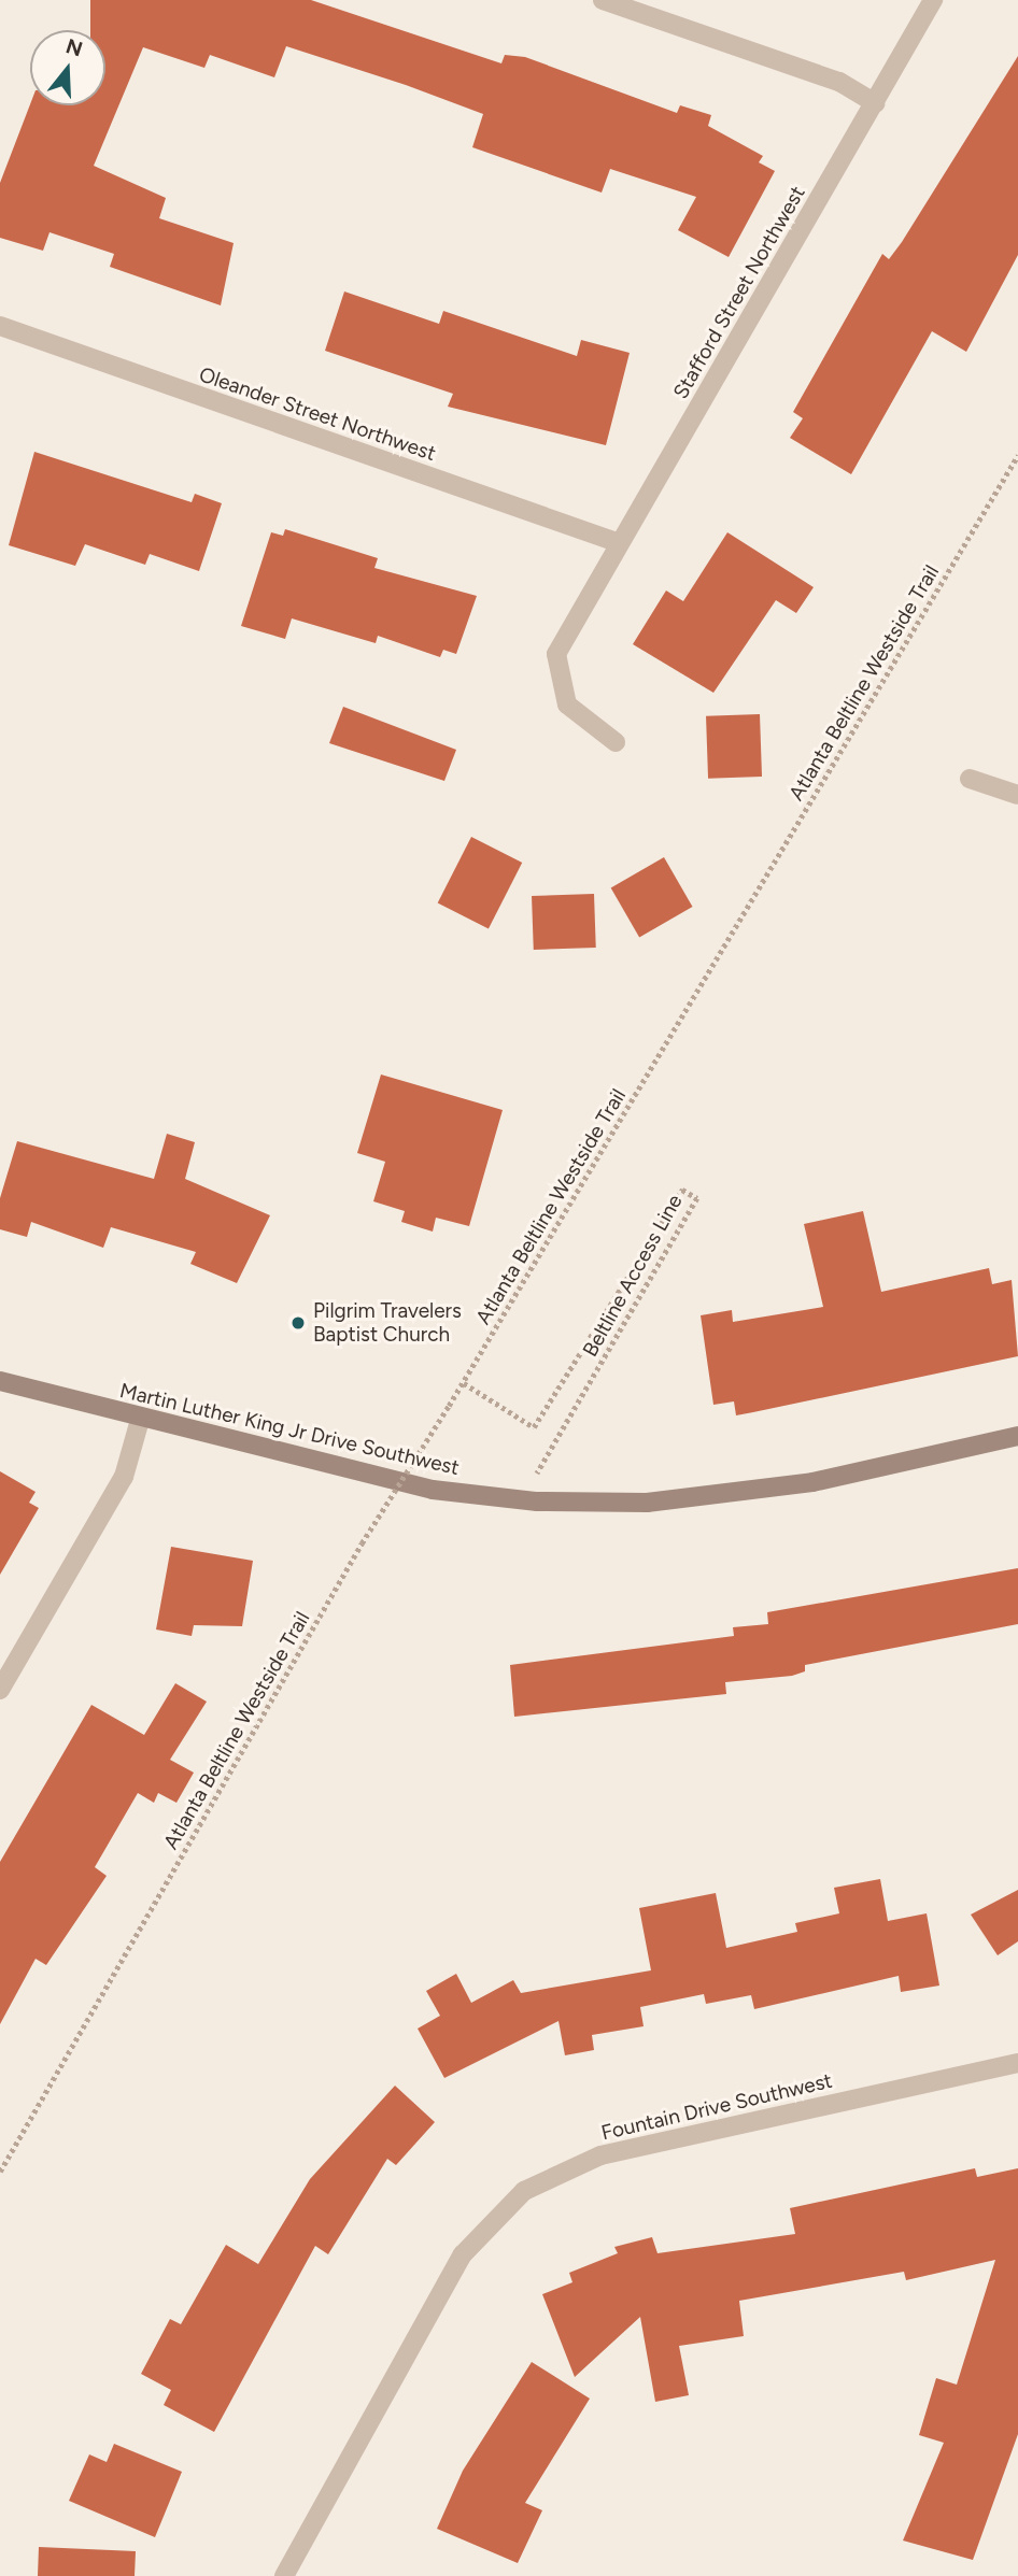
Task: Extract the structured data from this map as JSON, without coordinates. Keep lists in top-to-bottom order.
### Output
{
  "streets": {
    "main road": ["Martin Luther King Jr Drive Southwest"],
    "street": ["Stafford Street Northwest", "Oleander Street Northwest", "Fountain Drive Southwest"],
    "path": ["Atlanta Beltline Westside Trail", "Beltline Access Line"]
  },
  "crossings": [
    ["Stafford Street Northwest", "Oleander Street Northwest"],
    ["Atlanta Beltline Westside Trail", "Beltline Access Line"],
    ["Beltline Access Line", "Martin Luther King Jr Drive Southwest"]
  ],
  "places": ["Pilgrim Travelers Baptist Church"],
  "north": "top"
}
